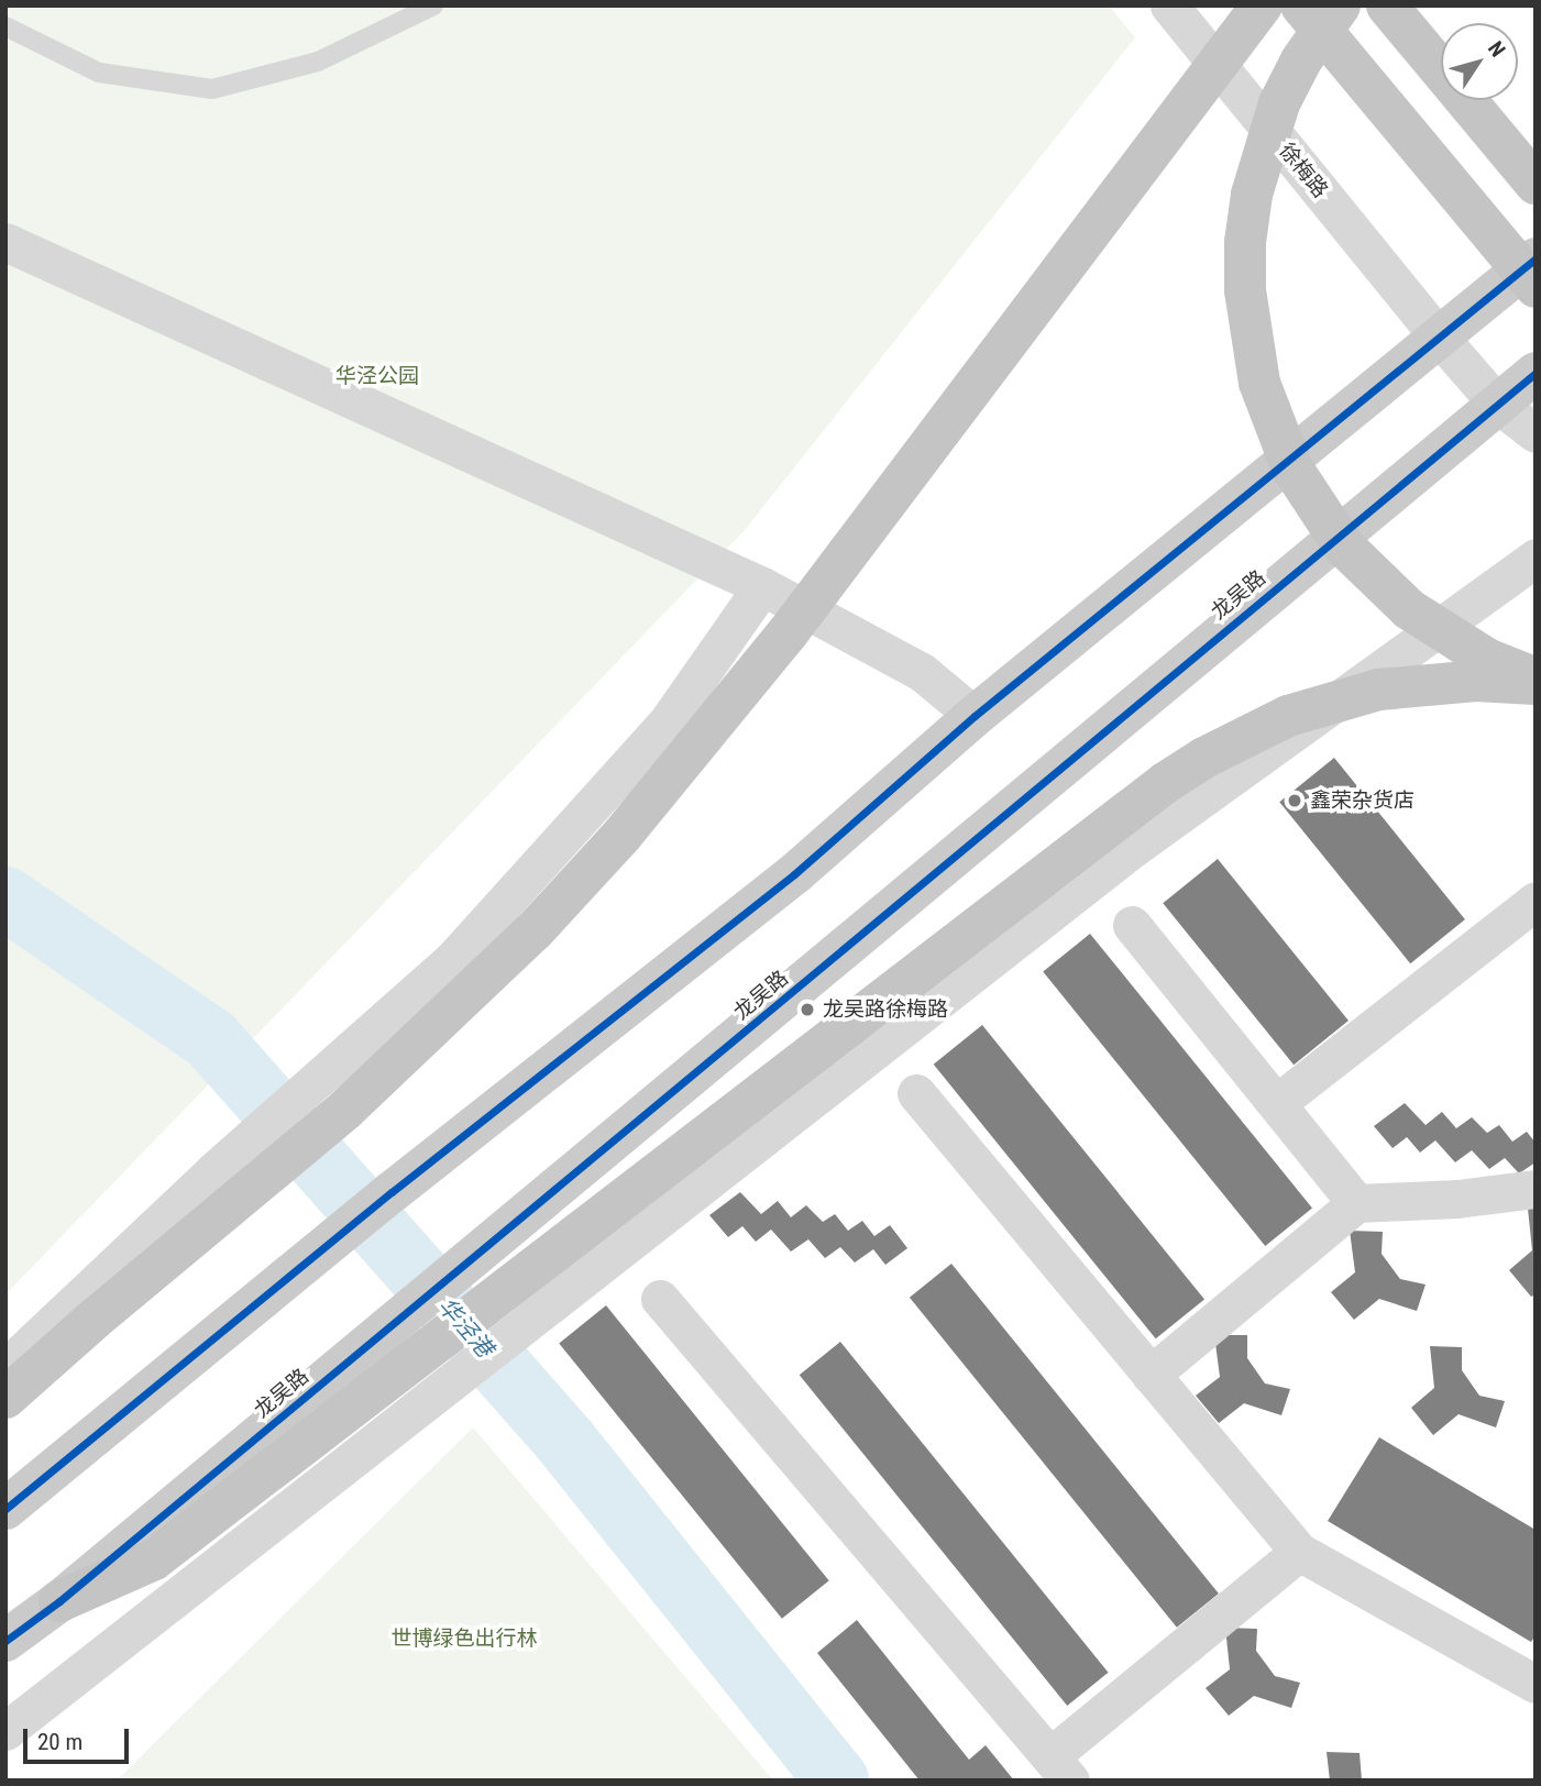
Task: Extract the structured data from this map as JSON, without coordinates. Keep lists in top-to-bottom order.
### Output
{
  "streets": {
    "main road": ["龙吴路"],
    "street": ["徐梅路"]
  },
  "crossings": [
    ["徐梅路", "龙吴路"]
  ],
  "water": ["华泾港"],
  "parks": ["华泾公园", "世博绿色出行林"],
  "places": ["鑫荣杂货店", "龙吴路徐梅路"],
  "scale_bar": "20 m",
  "north": "top right"
}
